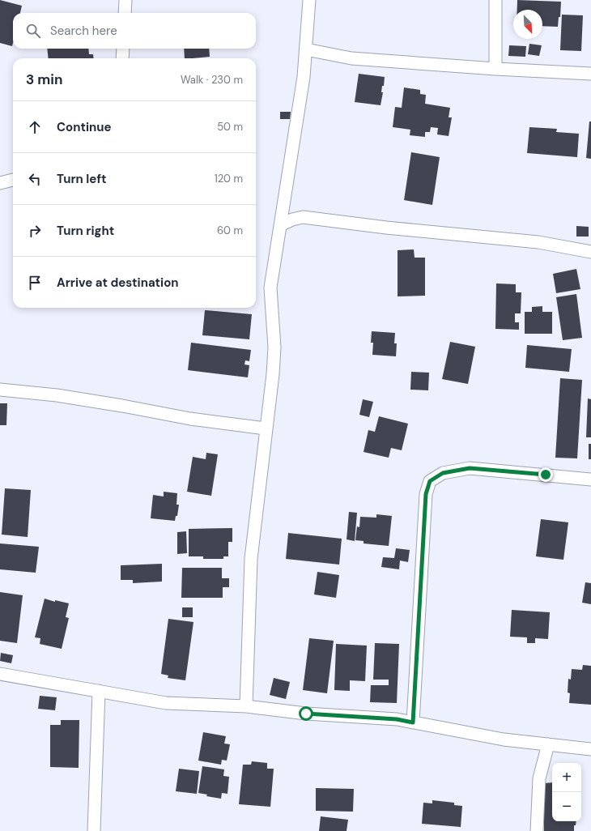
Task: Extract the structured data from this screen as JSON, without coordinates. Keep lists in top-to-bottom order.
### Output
{
  "north": "bottom right",
  "page": {
    "search": "Search here",
    "heading": ["3 min", "Walk · 230 m"],
    "list": [
      ["Continue", "50 m"],
      ["Turn left", "120 m"],
      ["Turn right", "60 m"],
      "Arrive at destination"
    ],
    "map_buttons": ["+", "−"]
  }
}
